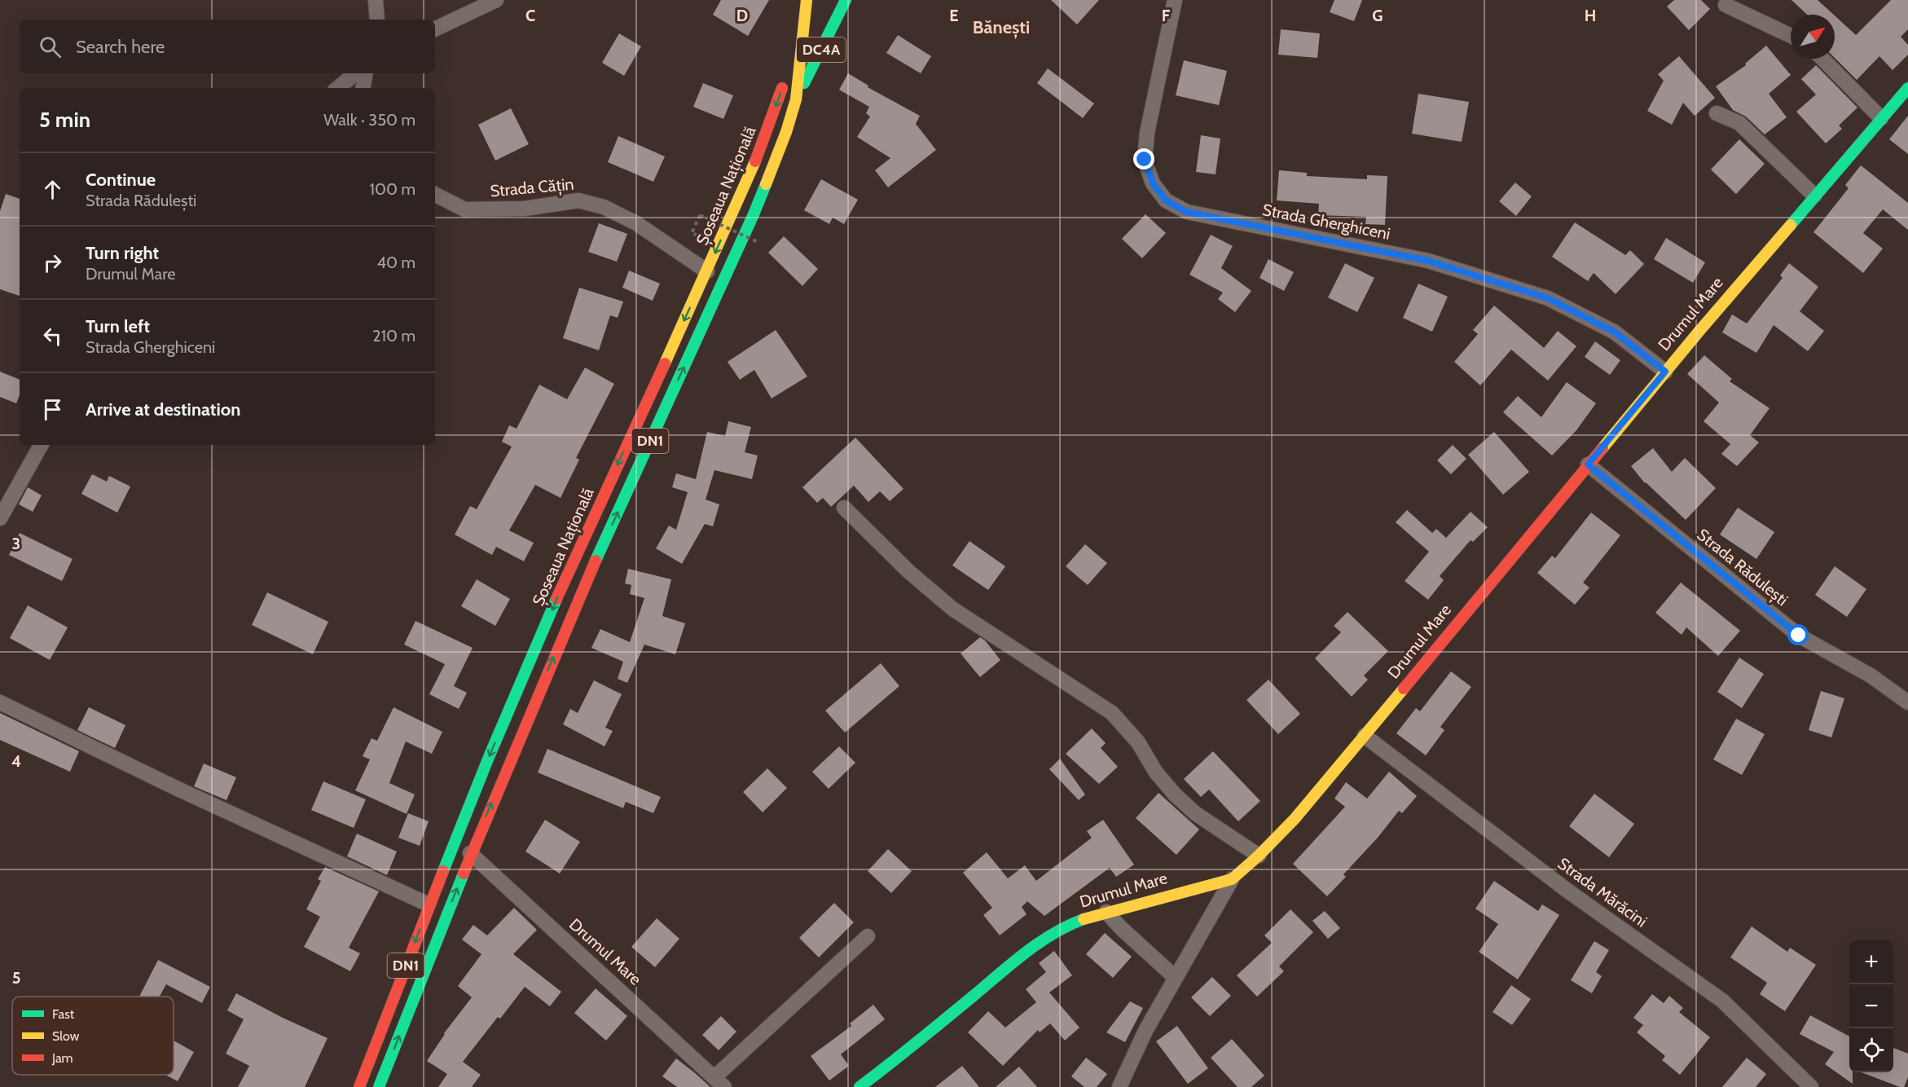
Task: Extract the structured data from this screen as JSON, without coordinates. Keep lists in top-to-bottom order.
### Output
{
  "streets": {
    "main road": [
      "DC4A",
      "Șoseaua Națională",
      "Drumul Mare",
      "DN1"
    ],
    "street": [
      "Strada Cățin",
      "Strada Gherghiceni",
      "Strada Rădulești",
      "Strada Mărăcini"
    ]
  },
  "crossings": [
    ["DC4A", "Șoseaua Națională"],
    ["Șoseaua Națională", "Strada Cățin"],
    ["Șoseaua Națională", "Drumul Mare"],
    ["Strada Gherghiceni", "Drumul Mare"],
    ["Drumul Mare", "Strada Rădulești"],
    ["Drumul Mare", "Strada Mărăcini"]
  ],
  "districts": ["Bănești"],
  "legend": ["Fast", "Slow", "Jam"],
  "north": "top right",
  "page": {
    "search": "Search here",
    "heading": ["5 min", "Walk · 350 m"],
    "list": [
      ["Continue", "Strada Rădulești", "100 m"],
      ["Turn right", "Drumul Mare", "40 m"],
      ["Turn left", "Strada Gherghiceni", "210 m"],
      "Arrive at destination"
    ],
    "map_buttons": ["+", "−"]
  },
  "grid": {
    "columns": [
      "C",
      "D",
      "E",
      "F",
      "G",
      "H"
    ],
    "rows": ["3", "4", "5"]
  }
}
